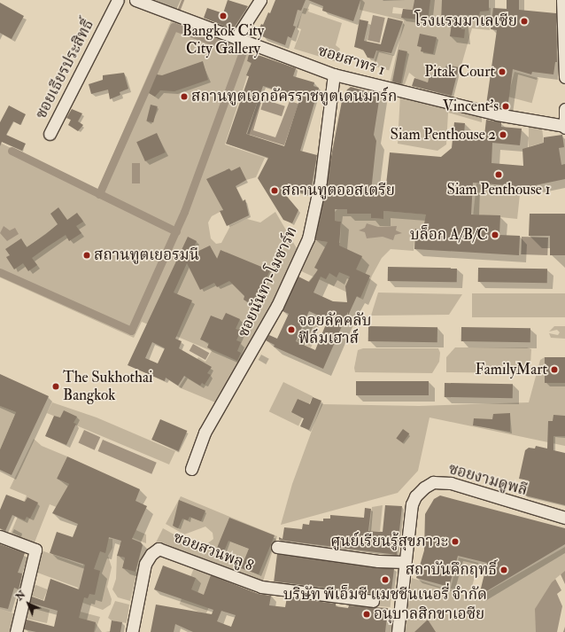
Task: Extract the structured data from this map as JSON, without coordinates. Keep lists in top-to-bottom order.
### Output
{
  "streets": {
    "street": [
      "ซอยสาทร 1",
      "ซอยเธียรประสิทธิ์",
      "ซอยนันทา-โมซาร์ท",
      "ซอยงามดูพลี",
      "ซอยสวนพลู 8"
    ]
  },
  "crossings": [
    ["ซอยสาทร 1", "ซอยนันทา-โมซาร์ท"]
  ],
  "places": [
    "Bangkok City City Gallery",
    "โรงแรมมาเลเซีย",
    "Pitak Court",
    "สถานทูตเอกอัครราชทูตเดนมาร์ก",
    "Vincent's",
    "Siam Penthouse 2",
    "Siam Penthouse 1",
    "สถานทูตออสเตรีย",
    "บล็อก A/B/C",
    "สถานทูตเยอรมนี",
    "จอยลัคคลับ ฟิล์มเฮาส์",
    "FamilyMart",
    "The Sukhothai Bangkok",
    "ศูนย์เรียนรู้สุขภาวะ",
    "สถาบันคึกฤทธิ์",
    "บริษัท พีเอ็มซี แมชชีนเนอรี่ จำกัด",
    "อนุบาลสิกขาเอซีย"
  ],
  "north": "top left"
}
